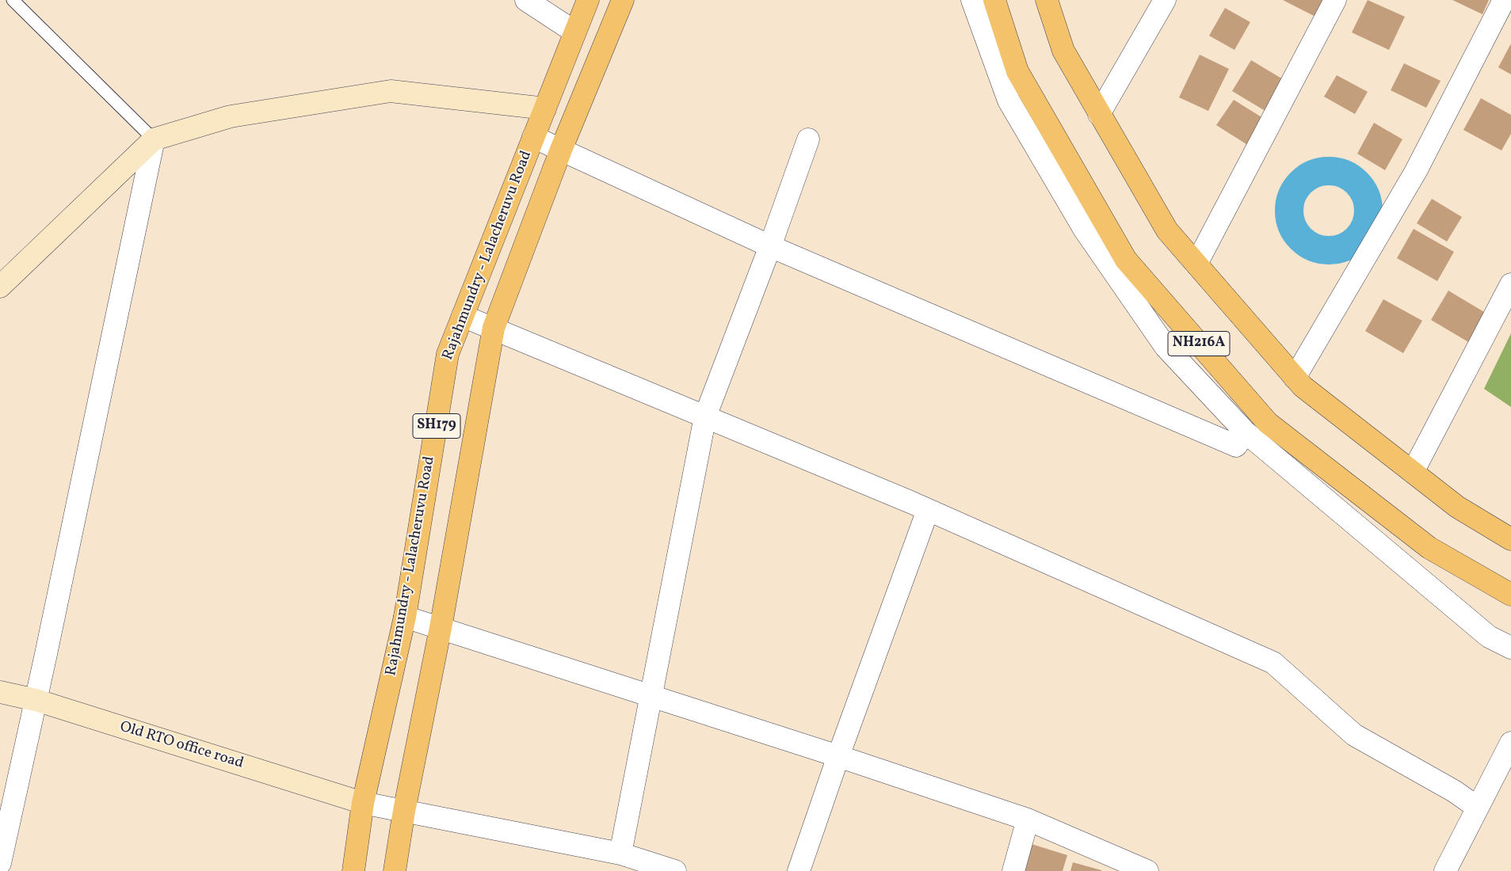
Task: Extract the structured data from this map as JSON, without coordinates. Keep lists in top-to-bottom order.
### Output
{
  "streets": {
    "main road": ["Rajahmundry - Lalacheruvu Road", "NH216A", "SH179"],
    "street": ["Old RTO office road"]
  },
  "crossings": [
    ["Rajahmundry - Lalacheruvu Road", "Old RTO office road"]
  ]
}
